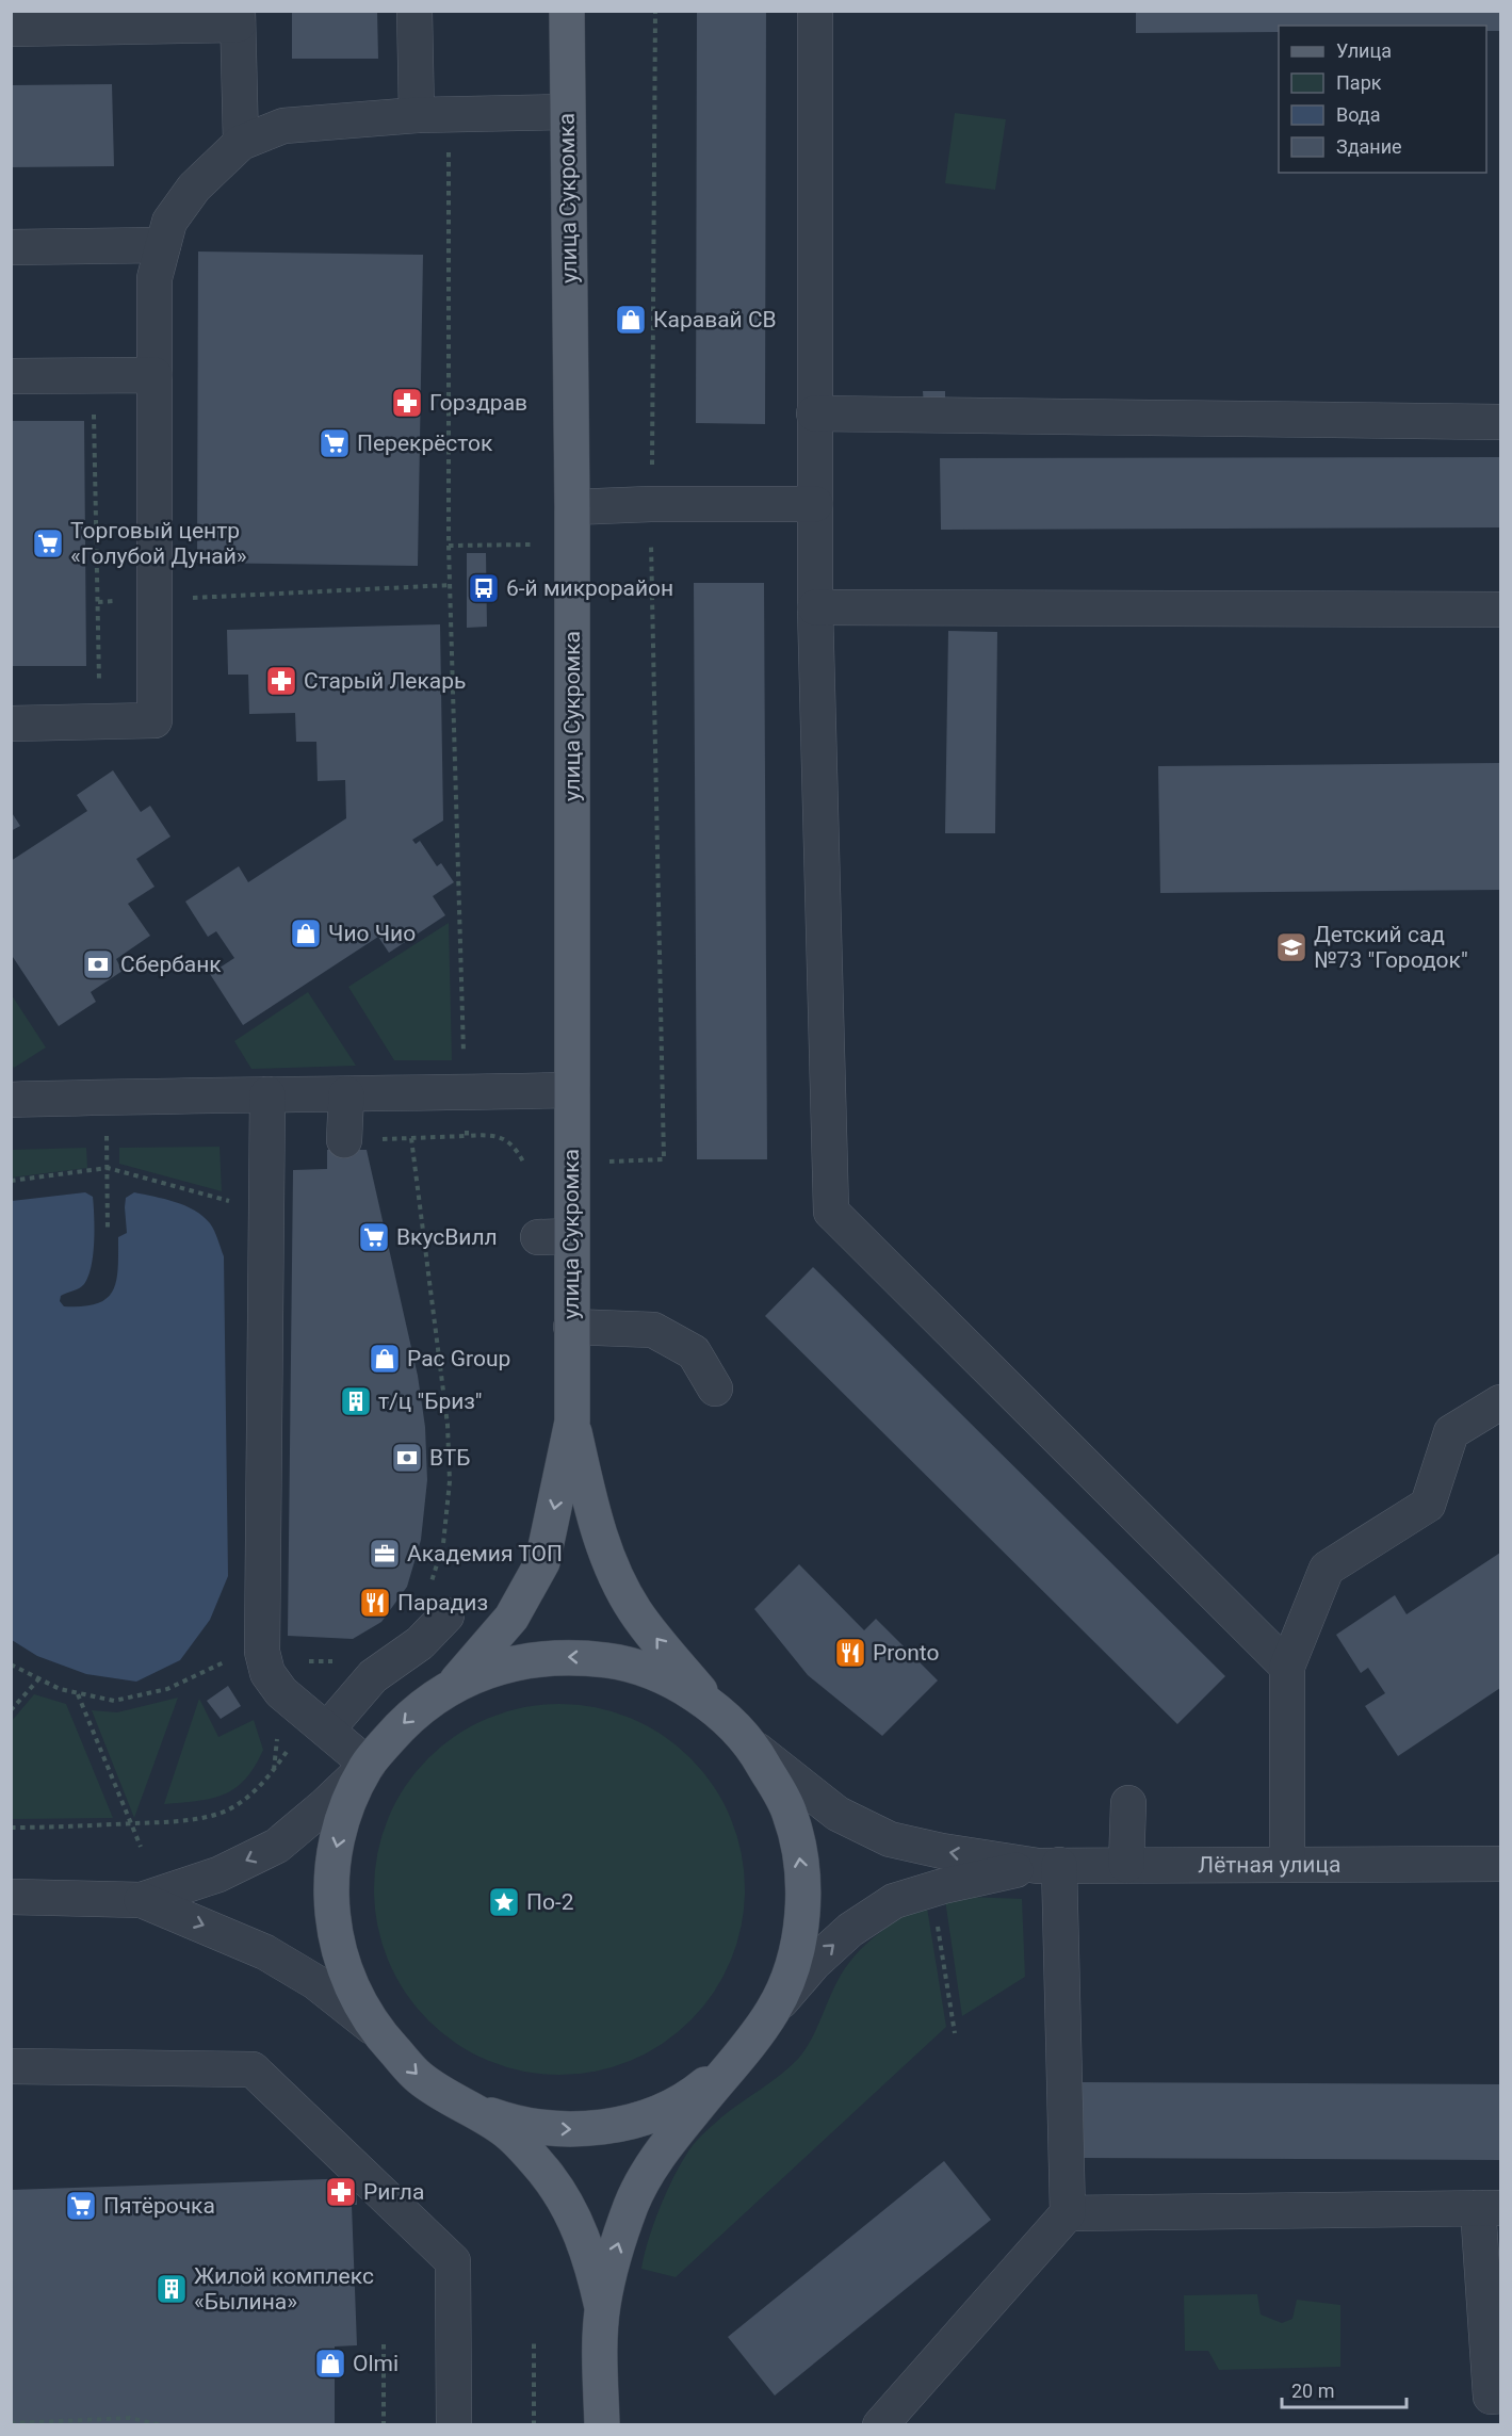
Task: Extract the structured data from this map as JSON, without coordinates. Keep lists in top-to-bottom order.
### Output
{
  "streets": {
    "main road": ["улица Сукромка"],
    "street": ["Лётная улица"]
  },
  "places": {
    "shop": [
      "Каравай СВ",
      "Чио Чио",
      "Pac Group",
      "Olmi"
    ],
    "pharmacy": ["Горздрав", "Старый Лекарь", "Ригла"],
    "supermarket": [
      "Перекрёсток",
      "Торговый центр «Голубой Дунай»",
      "ВкусВилл",
      "Пятёрочка"
    ],
    "bus stop": ["6-й микрорайон"],
    "school or university": ["Детский сад №73 \"Городок\""],
    "bank": ["Сбербанк", "ВТБ"],
    "building": ["т/ц \"Бриз\"", "Жилой комплекс «Былина»"],
    "office": ["Академия ТОП"],
    "restaurant": ["Парадиз", "Pronto"],
    "place": ["По-2"]
  },
  "legend": [
    "Улица",
    "Парк",
    "Вода",
    "Здание"
  ],
  "scale_bar": "20 m"
}
